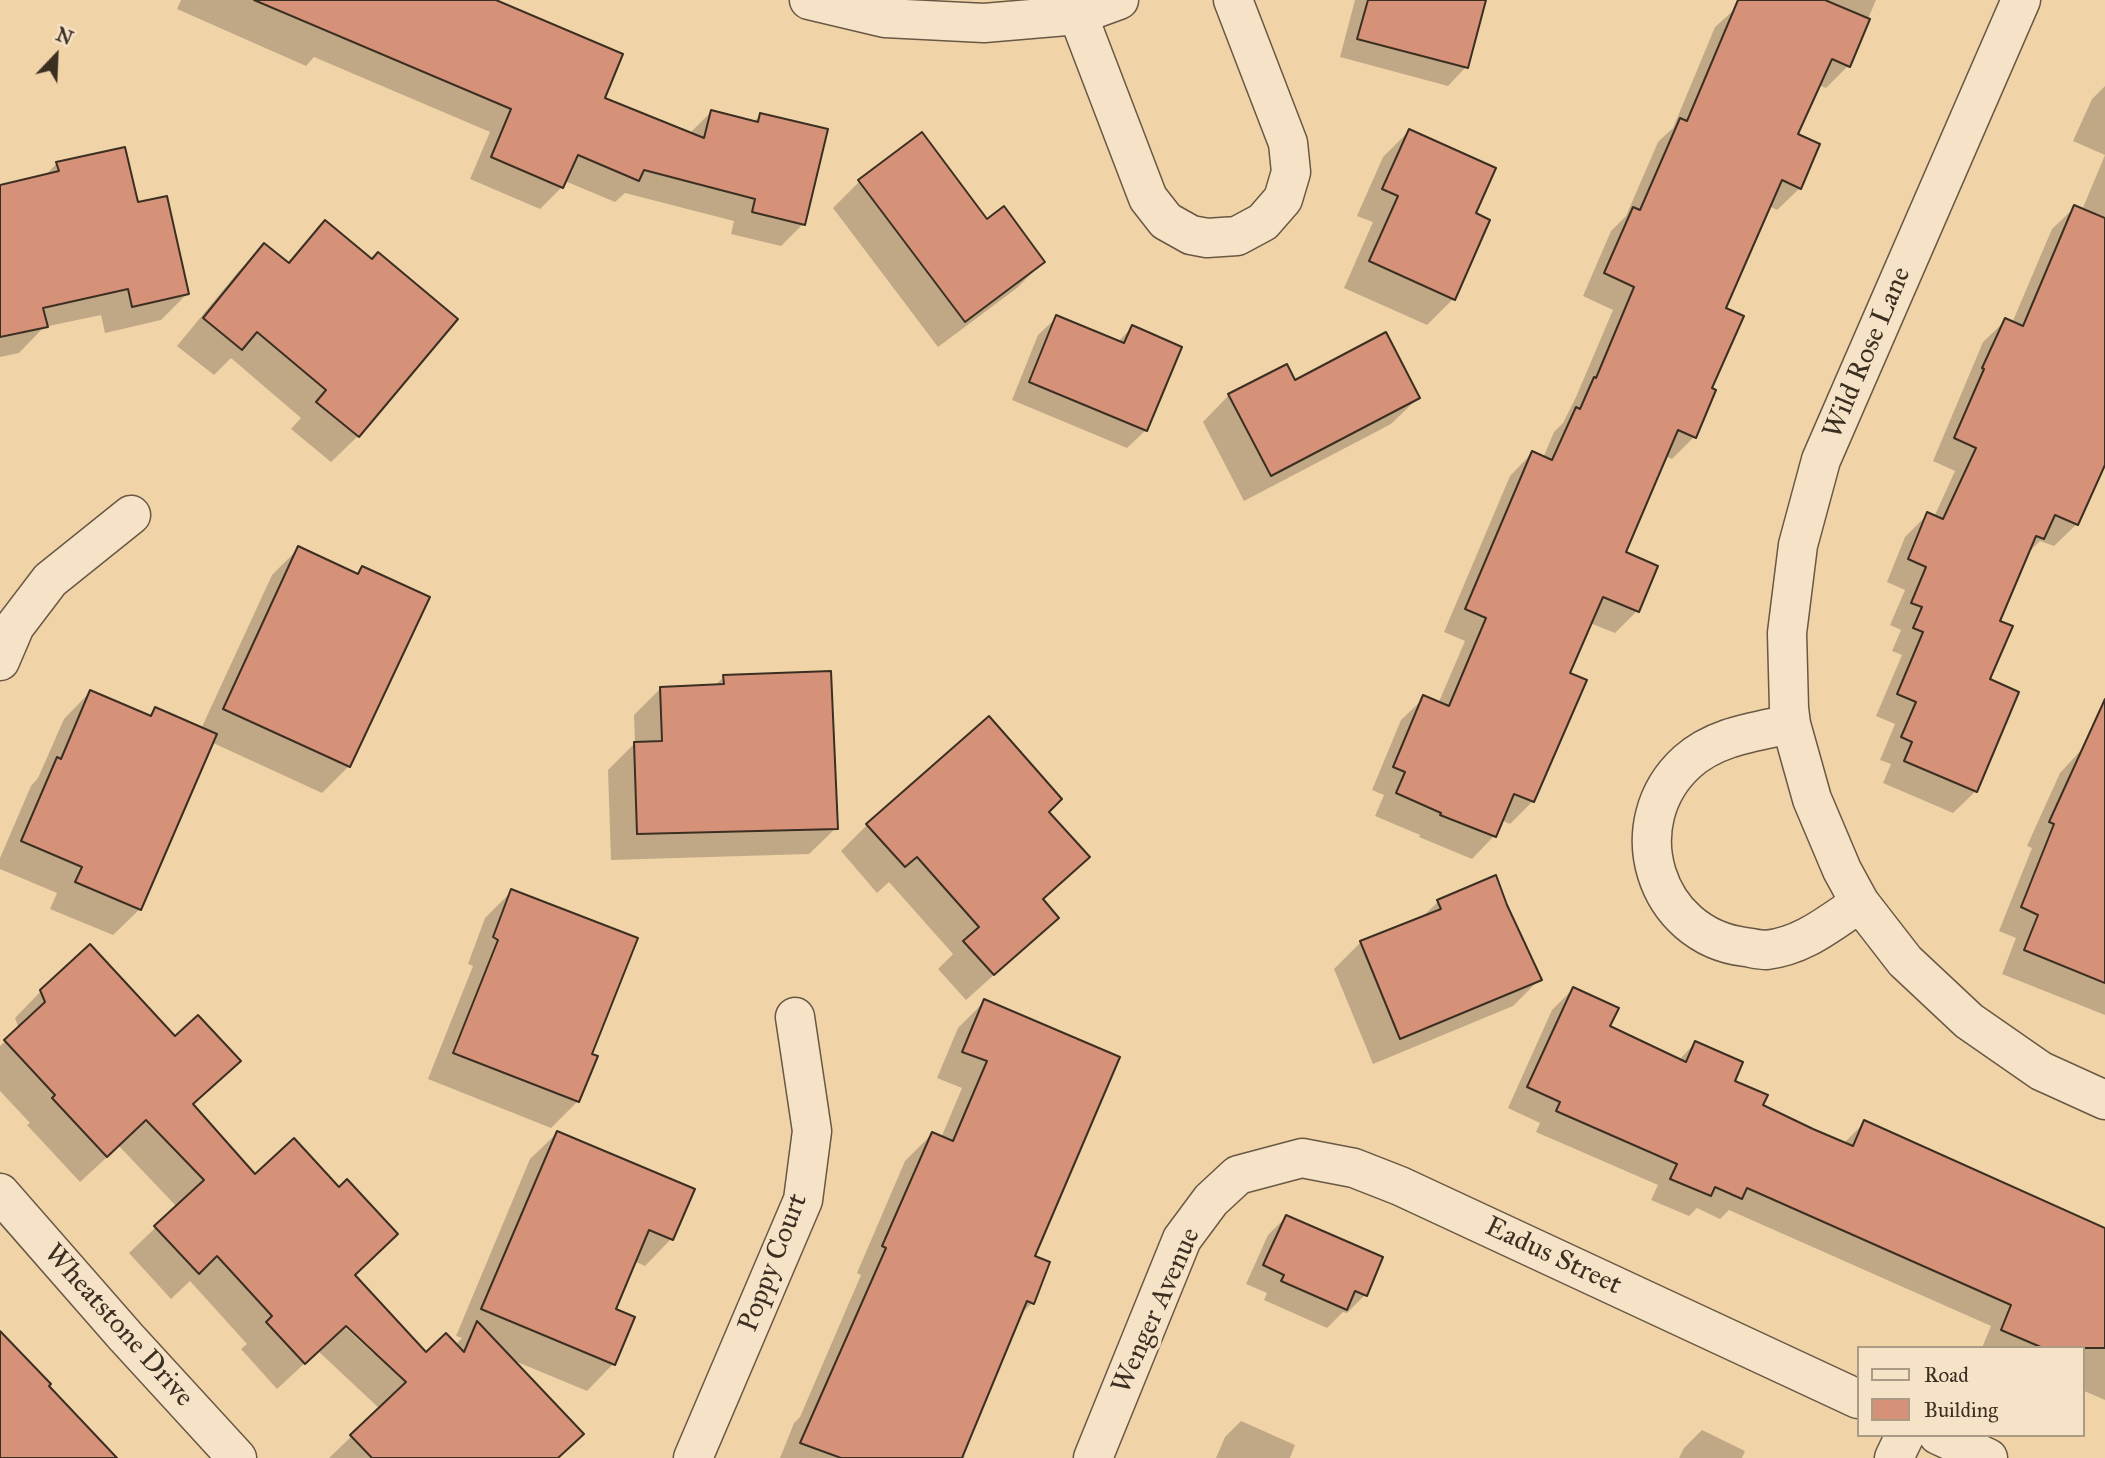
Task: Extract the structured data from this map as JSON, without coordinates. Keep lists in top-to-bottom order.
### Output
{
  "streets": {
    "street": [
      "Wild Rose Lane",
      "Eadus Street",
      "Poppy Court",
      "Wenger Avenue",
      "Wheatstone Drive"
    ]
  },
  "crossings": [
    ["Eadus Street", "Wenger Avenue"]
  ],
  "legend": ["Road", "Building"],
  "north": "top right"
}
